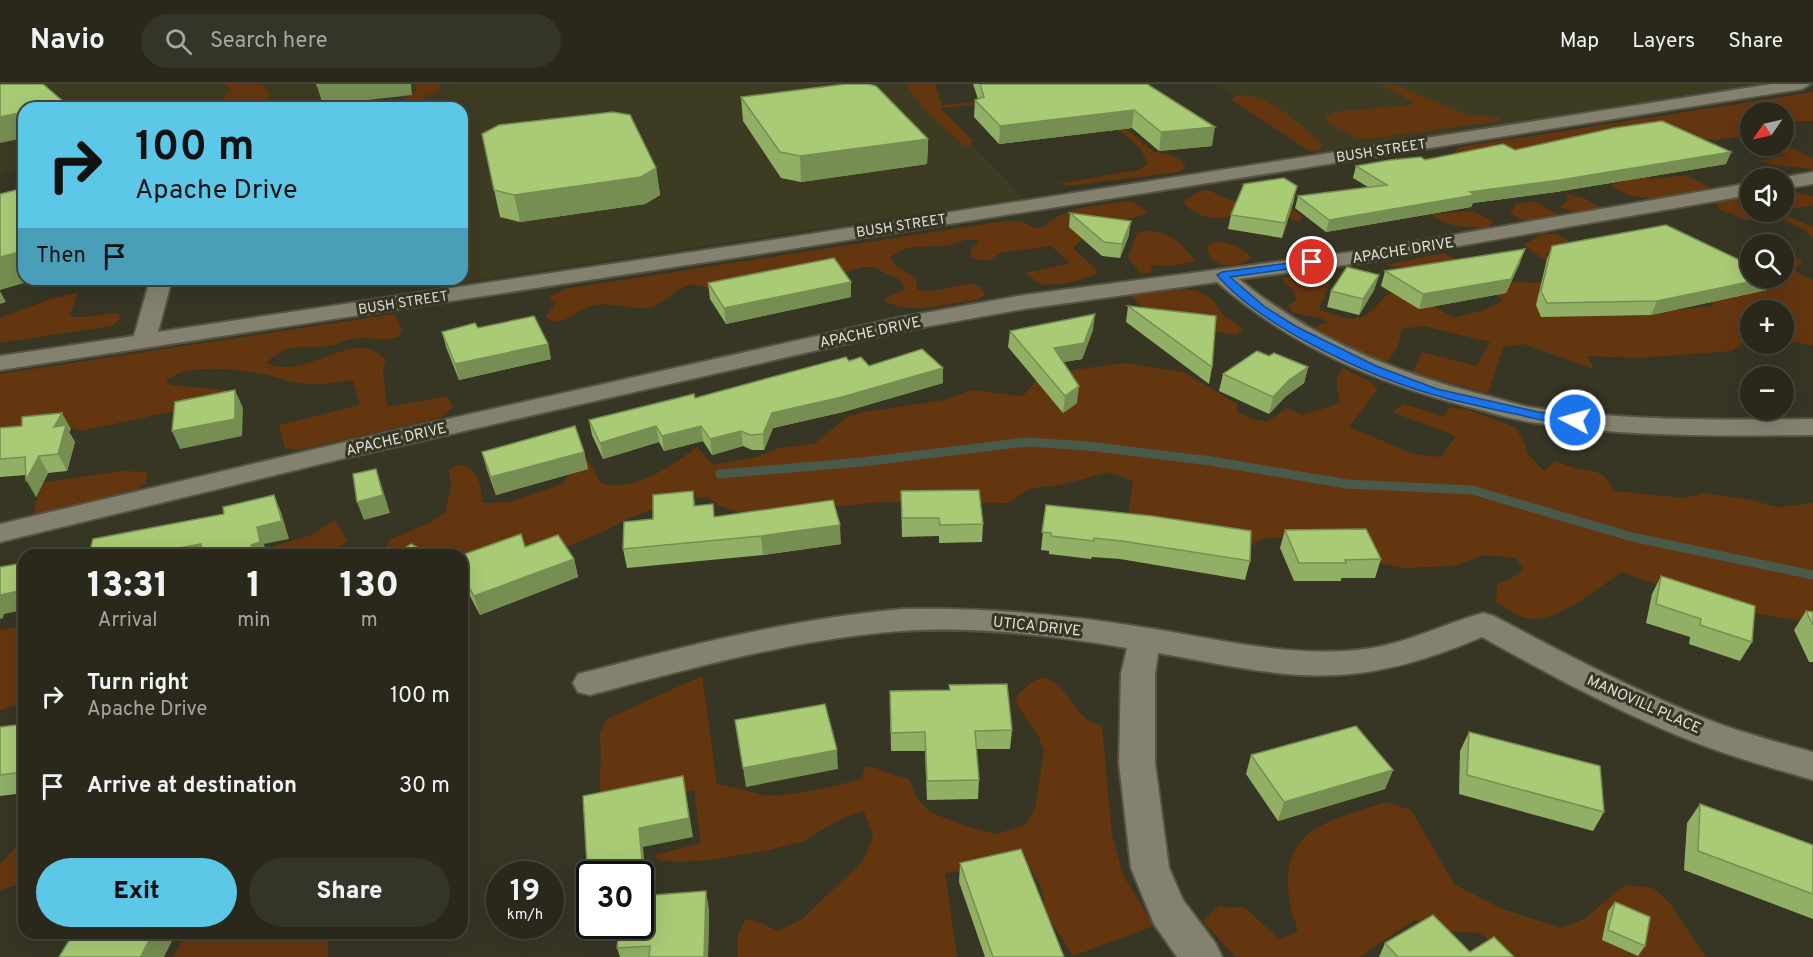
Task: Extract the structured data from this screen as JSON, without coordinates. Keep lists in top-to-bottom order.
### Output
{
  "streets": {
    "street": [
      "BUSH STREET",
      "APACHE DRIVE",
      "UTICA DRIVE",
      "MANOVILL PLACE"
    ]
  },
  "crossings": [
    ["UTICA DRIVE", "MANOVILL PLACE"]
  ],
  "north": "bottom left",
  "page": {
    "header": "Navio",
    "search": "Search here",
    "nav": ["Map", "Layers", "Share"],
    "map_buttons": ["+", "−"],
    "turn": ["100 m", "Apache Drive"],
    "then": "Then",
    "eta": [
      "13:31",
      "Arrival",
      "1",
      "min",
      "130",
      "m"
    ],
    "list": [
      {
        "name": "Turn right",
        "note": "Apache Drive",
        "value": "100 m"
      },
      {
        "name": "Arrive at destination",
        "value": "30 m"
      }
    ],
    "buttons": ["Exit", "Share"],
    "speed": "19 km/h",
    "limit": "30"
  }
}
